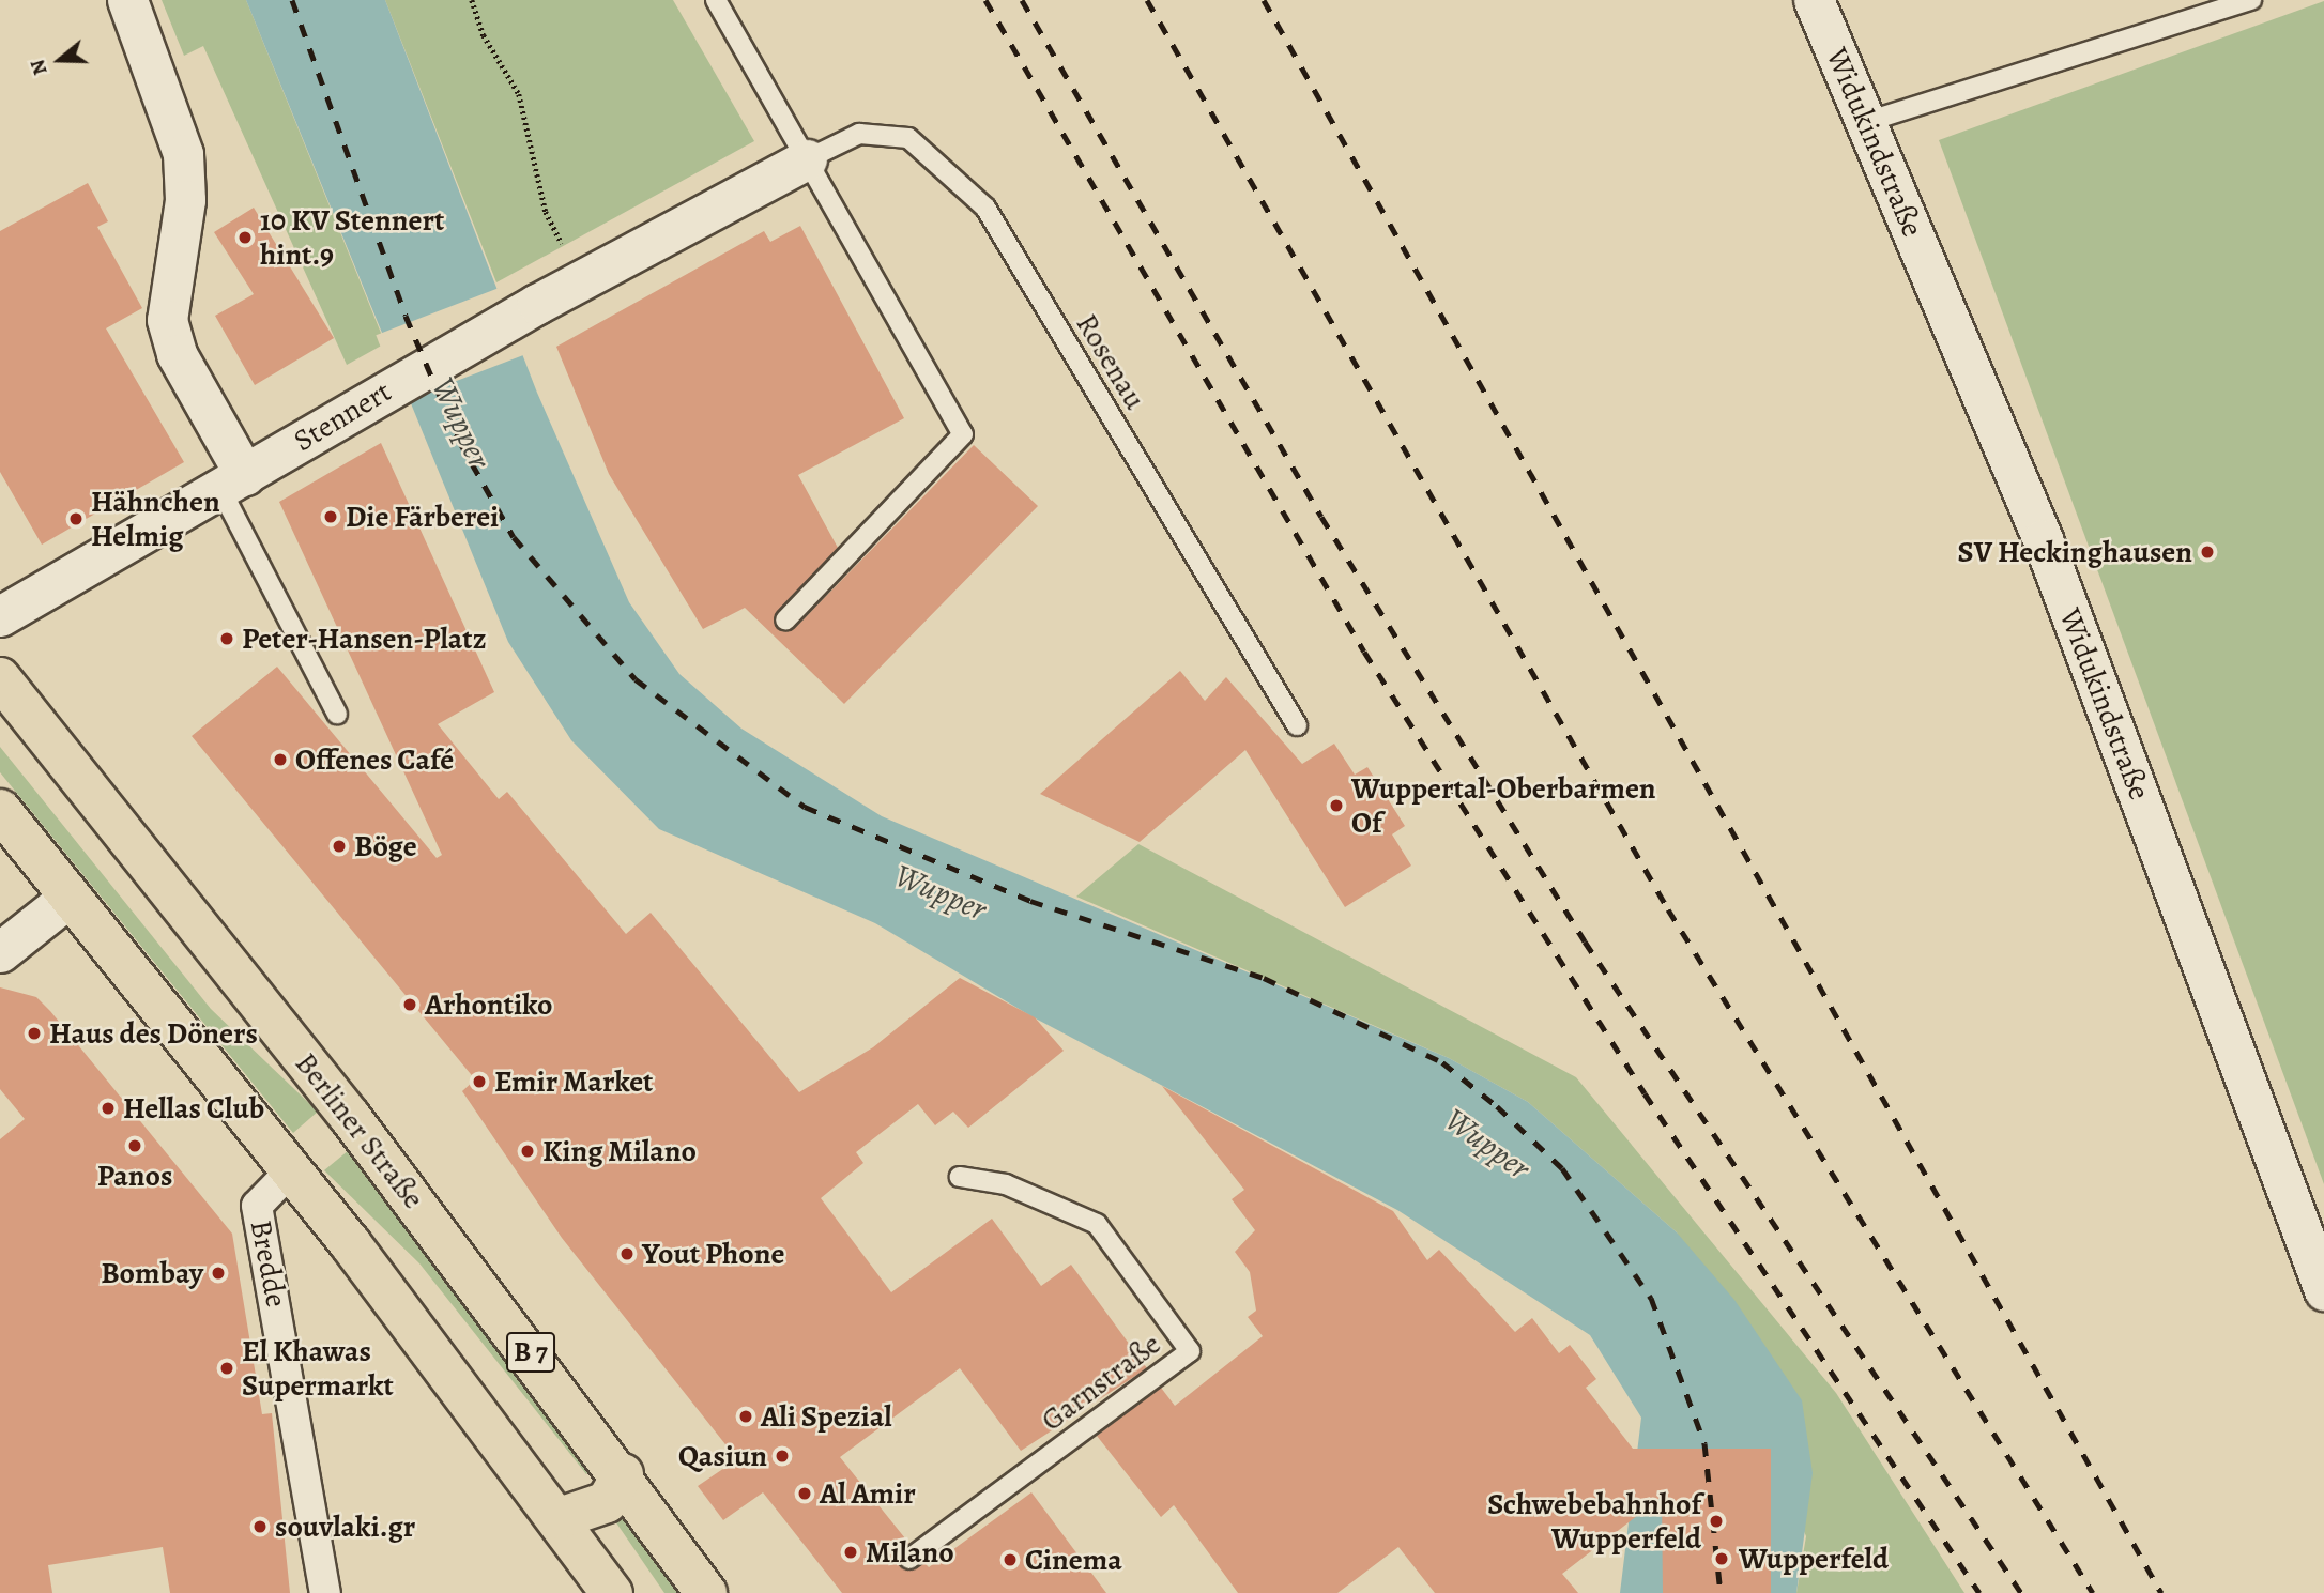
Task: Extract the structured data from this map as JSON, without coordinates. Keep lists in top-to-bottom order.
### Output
{
  "streets": {
    "main road": ["Berliner Straße", "B 7"],
    "street": ["Widukindstraße", "Stennert", "Bredde"],
    "lane": ["Rosenau", "Garnstraße"]
  },
  "crossings": [
    ["Rosenau", "Stennert"],
    ["Bredde", "B 7"]
  ],
  "water": ["Wupper"],
  "places": [
    "10 KV Stennert hint.9",
    "Die Färberei",
    "Hähnchen Helmig",
    "SV Heckinghausen",
    "Peter-Hansen-Platz",
    "Offenes Café",
    "Wuppertal-Oberbarmen Of",
    "Böge",
    "Arhontiko",
    "Haus des Döners",
    "Emir Market",
    "Hellas Club",
    "Panos",
    "King Milano",
    "Yout Phone",
    "Bombay",
    "El Khawas Supermarkt",
    "Ali Spezial",
    "Qasiun",
    "Al Amir",
    "Schwebebahnhof Wupperfeld",
    "souvlaki.gr",
    "Milano",
    "Wupperfeld",
    "Cinema"
  ],
  "north": "left"
}
